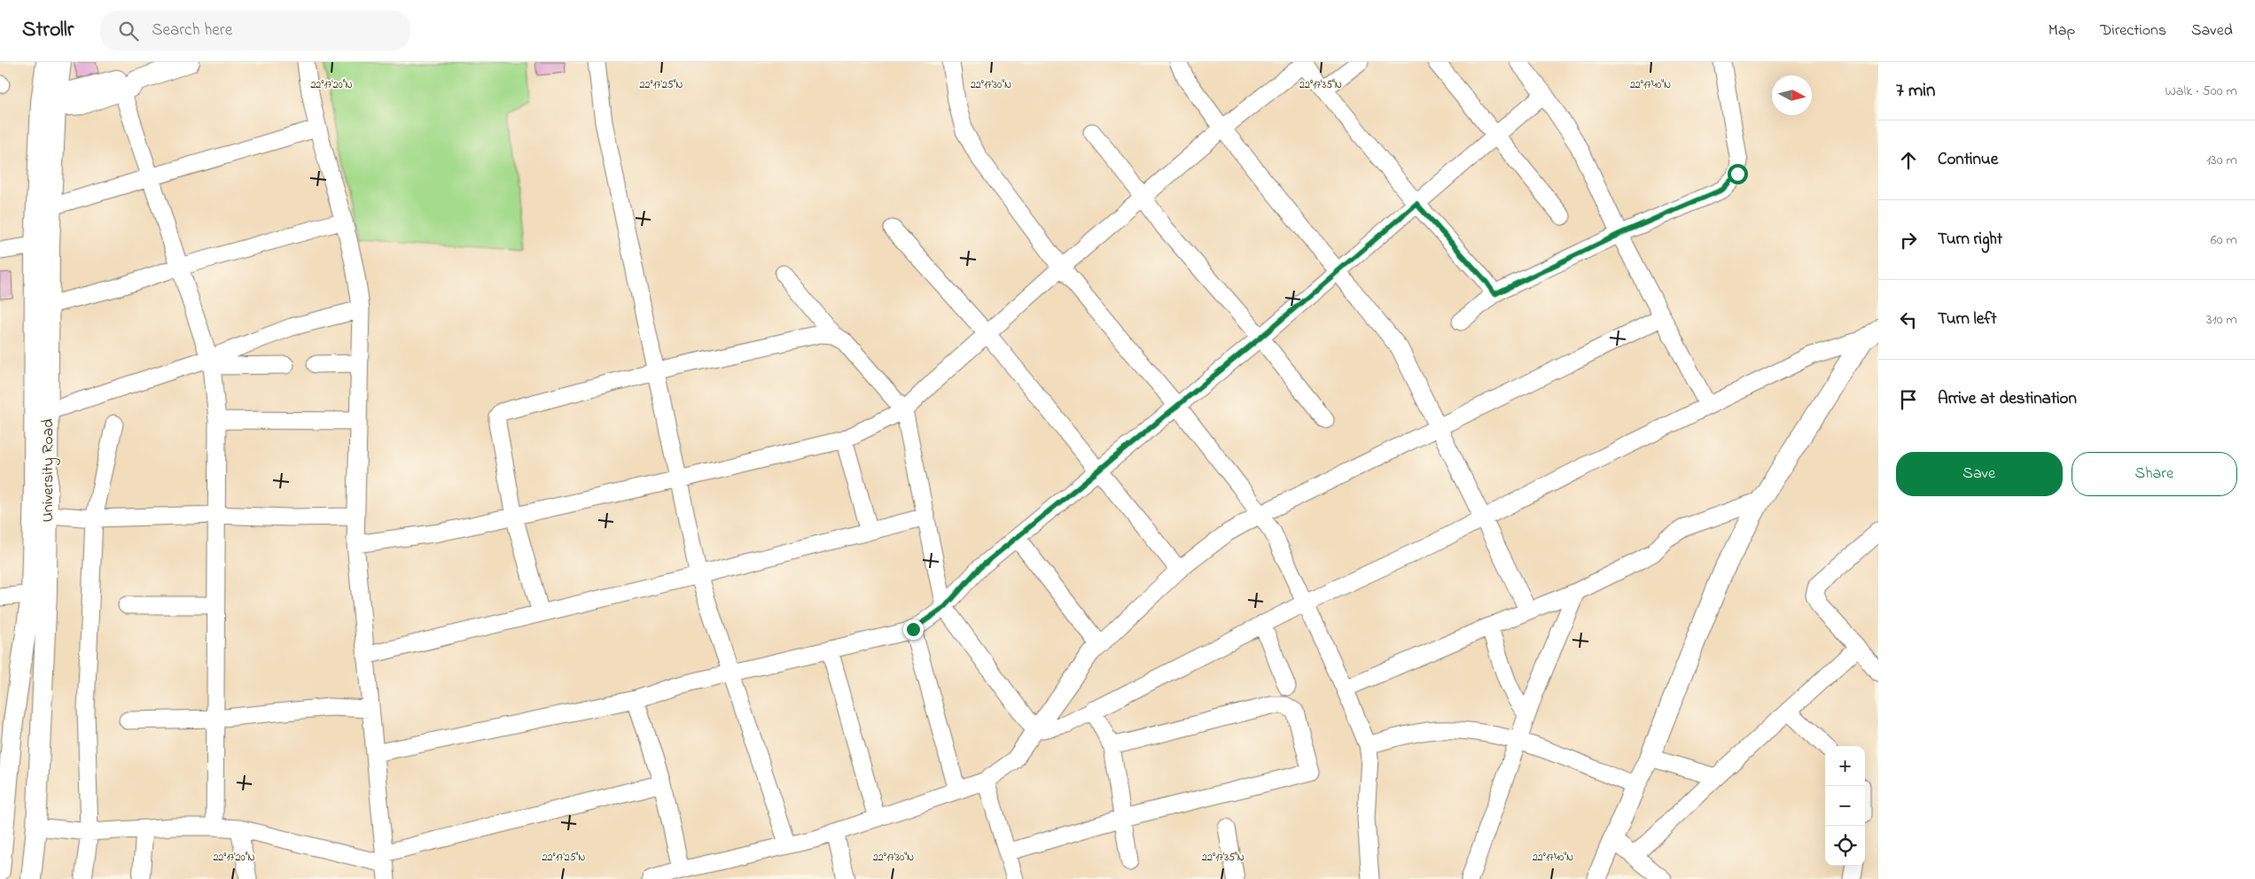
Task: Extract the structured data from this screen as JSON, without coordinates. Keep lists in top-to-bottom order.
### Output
{
  "streets": {
    "street": ["University Road"]
  },
  "north": "right",
  "page": {
    "header": "Strollr",
    "search": "Search here",
    "nav": ["Map", "Directions", "Saved"],
    "heading": ["7 min", "Walk · 500 m"],
    "list": [
      ["Continue", "130 m"],
      ["Turn right", "60 m"],
      ["Turn left", "310 m"],
      "Arrive at destination"
    ],
    "buttons": ["Save", "Share"],
    "map_buttons": ["+", "−"]
  },
  "coordinates": [
    "22°17'20\"N",
    "22°17'25\"N",
    "22°17'30\"N",
    "22°17'35\"N",
    "22°17'40\"N"
  ]
}
